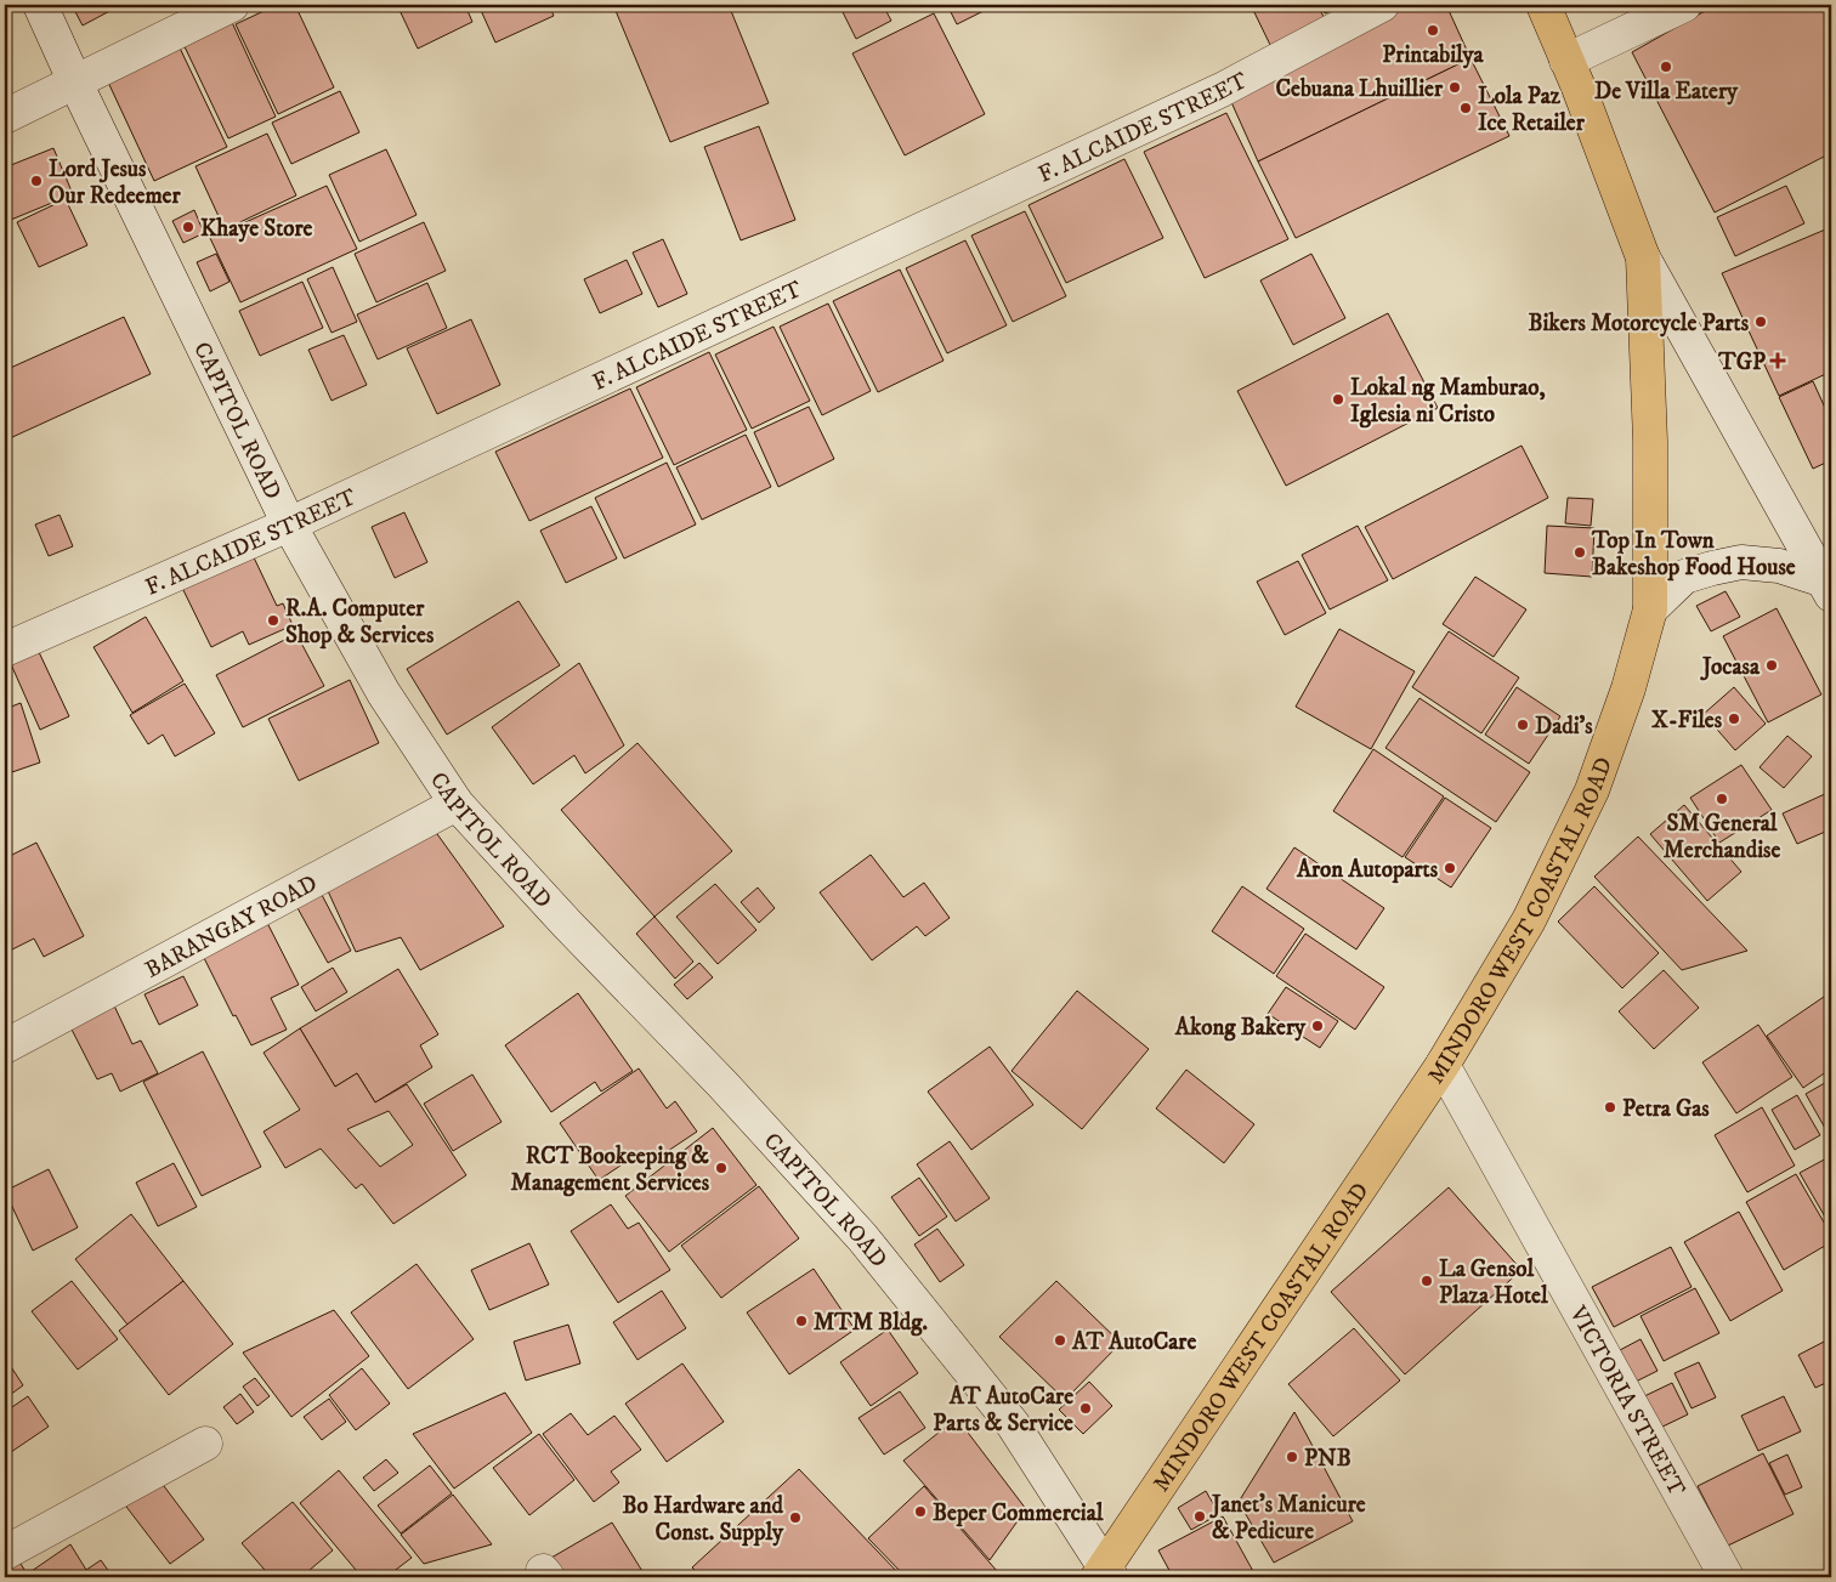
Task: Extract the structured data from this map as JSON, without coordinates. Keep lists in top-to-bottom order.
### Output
{
  "streets": {
    "main road": ["MINDORO WEST COASTAL ROAD"],
    "street": [
      "F. ALCAIDE STREET",
      "CAPITOL ROAD",
      "BARANGAY ROAD",
      "VICTORIA STREET"
    ]
  },
  "crossings": [
    ["F. ALCAIDE STREET", "CAPITOL ROAD"],
    ["CAPITOL ROAD", "MINDORO WEST COASTAL ROAD"],
    ["CAPITOL ROAD", "BARANGAY ROAD"],
    ["MINDORO WEST COASTAL ROAD", "VICTORIA STREET"]
  ],
  "places": {
    "other": [
      "Printabilya",
      "De Villa Eatery",
      "Cebuana Lhuillier",
      "Lola Paz Ice Retailer",
      "Lord Jesus Our Redeemer",
      "Khaye Store",
      "Bikers Motorcycle Parts",
      "Lokal ng Mamburao, Iglesia ni Cristo",
      "Top In Town Bakeshop Food House",
      "R.A. Computer Shop & Services",
      "Jocasa",
      "X-Files",
      "Dadi's",
      "SM General Merchandise",
      "Aron Autoparts",
      "Akong Bakery",
      "Petra Gas",
      "RCT Bookeeping & Management Services",
      "La Gensol Plaza Hotel",
      "MTM Bldg.",
      "AT AutoCare",
      "AT AutoCare Parts & Service",
      "PNB",
      "Beper Commercial",
      "Janet's Manicure & Pedicure",
      "Bo Hardware and Const. Supply"
    ],
    "health": ["TGP"]
  }
}
